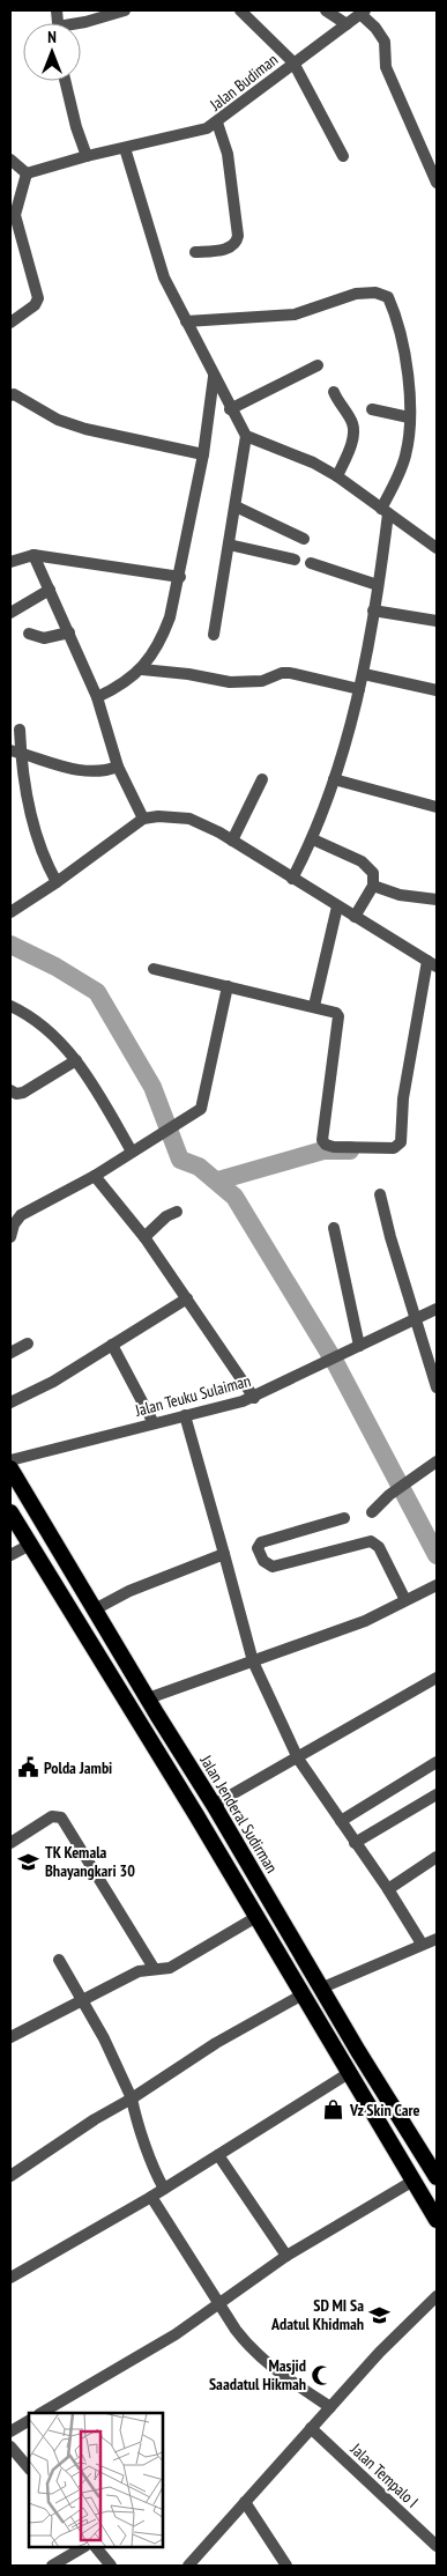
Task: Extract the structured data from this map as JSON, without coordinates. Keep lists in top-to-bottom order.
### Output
{
  "streets": {
    "highway": ["Jalan Jenderal Sudirman"],
    "street": ["Jalan Budiman", "Jalan Teuku Sulaiman", "Jalan Tempalo I"]
  },
  "places": {
    "public building": ["Polda Jambi"],
    "school or university": ["TK Kemala Bhayangkari 30", "SD MI Sa Adatul Khidmah"],
    "shop": ["Vz Skin Care"],
    "mosque": ["Masjid Saadatul Hikmah"]
  },
  "north": "top"
}
